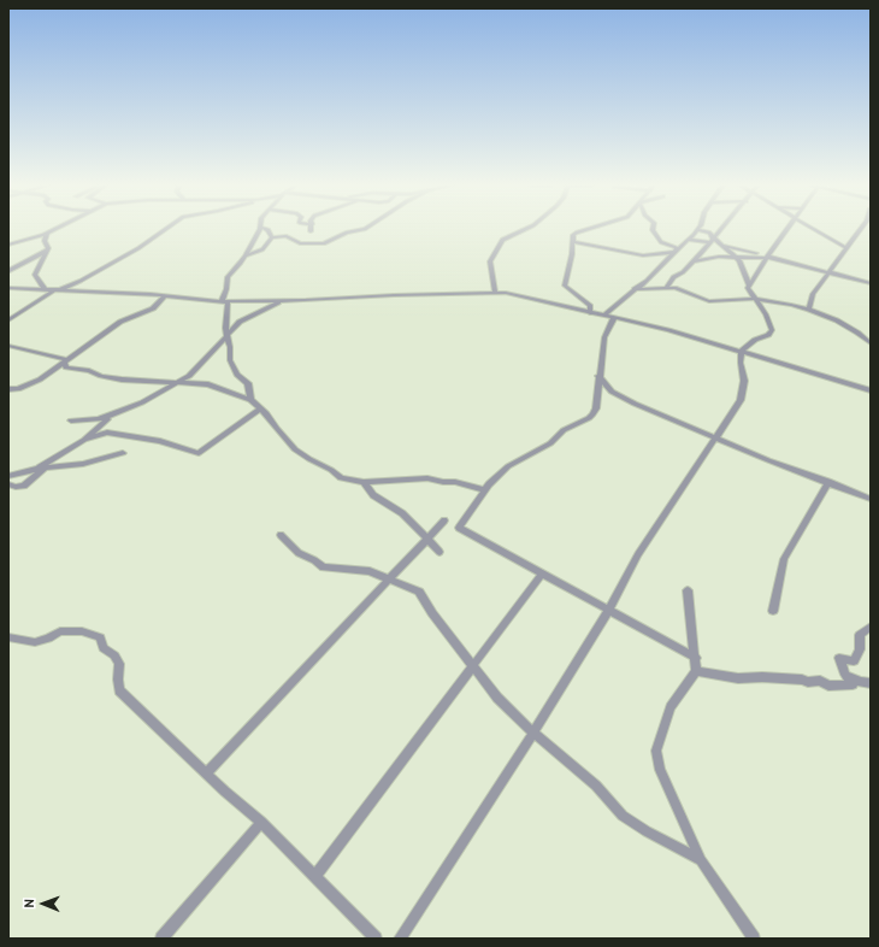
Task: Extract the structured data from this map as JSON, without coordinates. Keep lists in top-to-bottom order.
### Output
{
  "north": "left"
}
